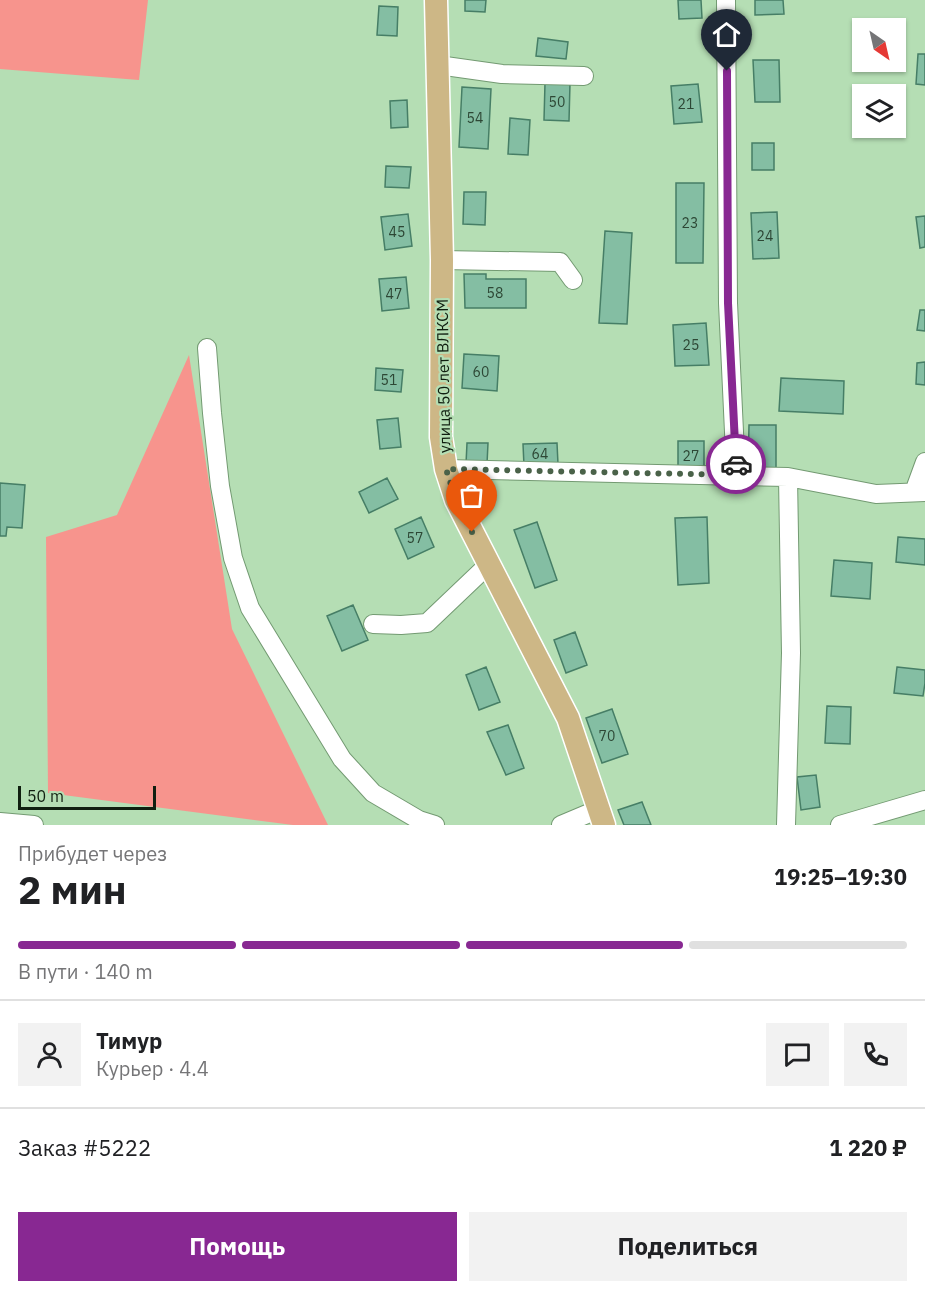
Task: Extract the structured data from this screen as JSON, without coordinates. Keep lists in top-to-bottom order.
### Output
{
  "streets": {
    "main road": ["улица 50 лет ВЛКСМ"]
  },
  "house_numbers": [
    "50",
    "21",
    "54",
    "23",
    "45",
    "24",
    "58",
    "47",
    "25",
    "60",
    "51",
    "64",
    "27",
    "57",
    "70"
  ],
  "scale_bar": "50 m",
  "north": "bottom right",
  "page": {
    "scale": "50 m",
    "heading": ["2 мин", "Прибудет через", "19:25–19:30"],
    "panel": [
      "Тимур",
      "Курьер · 4.4",
      "Заказ #5222",
      "1 220 ₽"
    ],
    "bar": "В пути · 140 m",
    "buttons": ["Помощь", "Поделиться"]
  }
}
